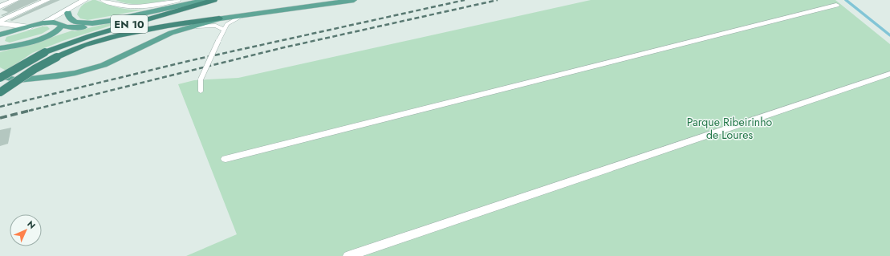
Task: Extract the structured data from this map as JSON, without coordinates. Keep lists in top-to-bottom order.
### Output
{
  "streets": {
    "highway": ["EN 10"]
  },
  "parks": ["Parque Ribeirinho de Loures"],
  "north": "top right"
}
